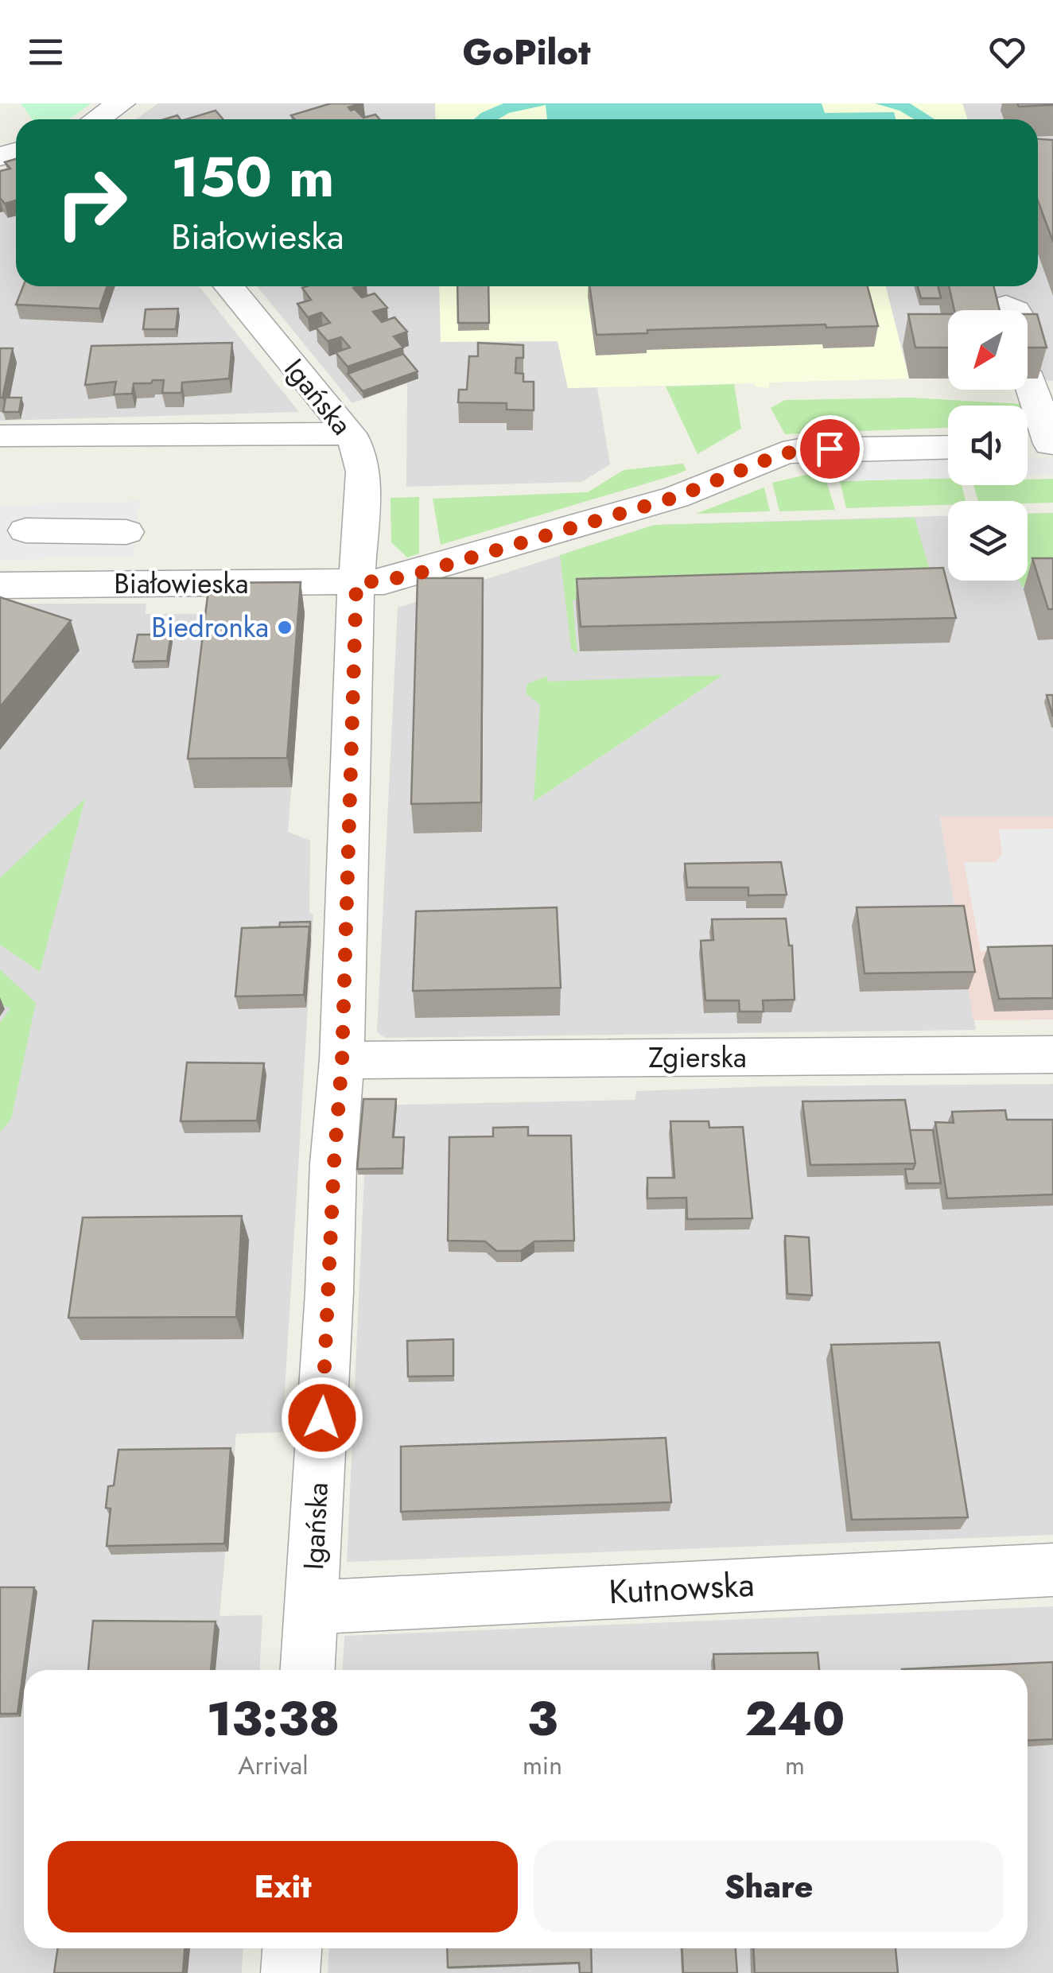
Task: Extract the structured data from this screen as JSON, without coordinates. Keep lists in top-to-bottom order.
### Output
{
  "streets": {
    "street": [
      "Igańska",
      "Białowieska",
      "Zgierska",
      "Kutnowska"
    ]
  },
  "crossings": [
    ["Igańska", "Białowieska"],
    ["Igańska", "Zgierska"],
    ["Igańska", "Kutnowska"]
  ],
  "places": ["Biedronka"],
  "north": "bottom left",
  "page": {
    "header": "GoPilot",
    "turn": ["150 m", "Białowieska"],
    "eta": [
      "13:38",
      "Arrival",
      "3",
      "min",
      "240",
      "m"
    ],
    "buttons": ["Exit", "Share"]
  }
}
